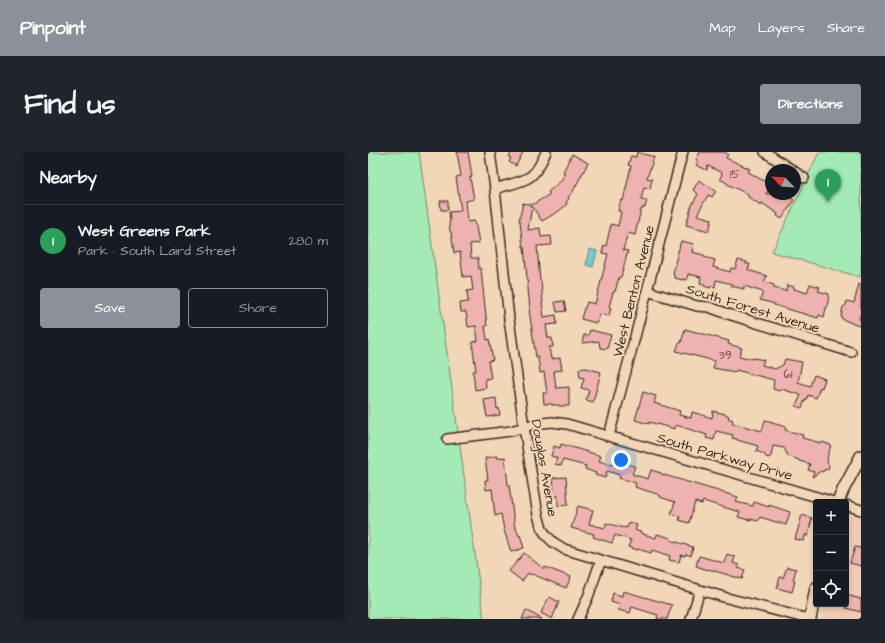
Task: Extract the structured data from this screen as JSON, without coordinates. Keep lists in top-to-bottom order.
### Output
{
  "streets": {
    "street": [
      "West Benton Avenue",
      "South Forest Avenue",
      "South Parkway Drive",
      "Douglas Avenue"
    ]
  },
  "crossings": [
    ["West Benton Avenue", "South Forest Avenue"],
    ["West Benton Avenue", "South Parkway Drive"],
    ["South Parkway Drive", "Douglas Avenue"]
  ],
  "house_numbers": ["15", "39", "61"],
  "north": "top left",
  "page": {
    "header": "Pinpoint",
    "nav": ["Map", "Layers", "Share"],
    "buttons": [
      "Directions",
      ["Save", "Share"]
    ],
    "title": "Find us",
    "heading": "Nearby",
    "pins": "1",
    "list": [
      {
        "mark": "1",
        "name": "West Greens Park",
        "note": "Park · South Laird Street",
        "value": "280 m"
      }
    ],
    "map_buttons": ["+", "−"]
  }
}
